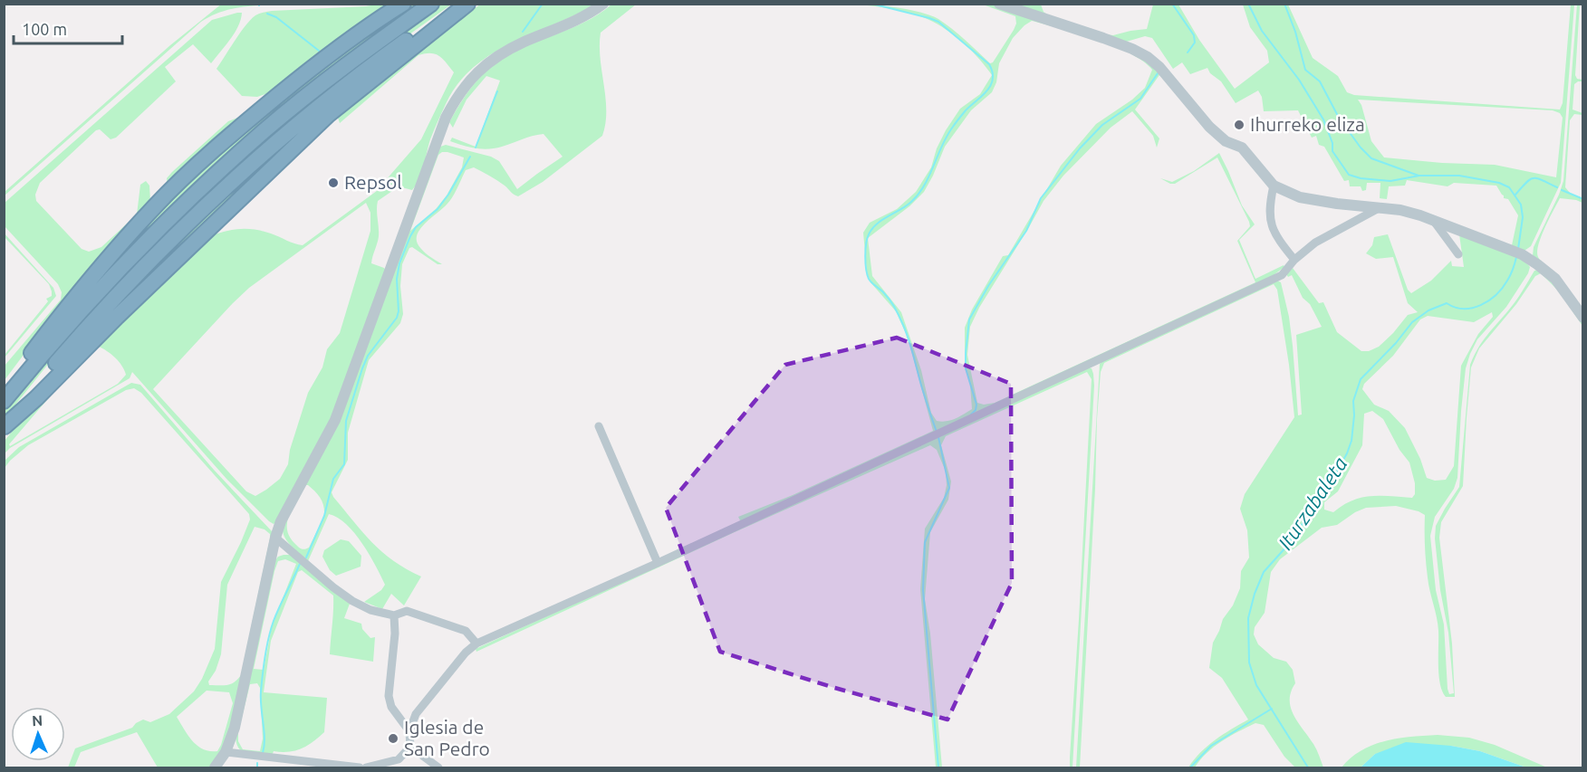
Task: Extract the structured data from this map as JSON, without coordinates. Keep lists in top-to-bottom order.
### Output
{
  "water": ["Iturzabaleta"],
  "places": ["Ihurreko eliza", "Repsol", "Iglesia de San Pedro"],
  "scale_bar": "100 m",
  "north": "top"
}
